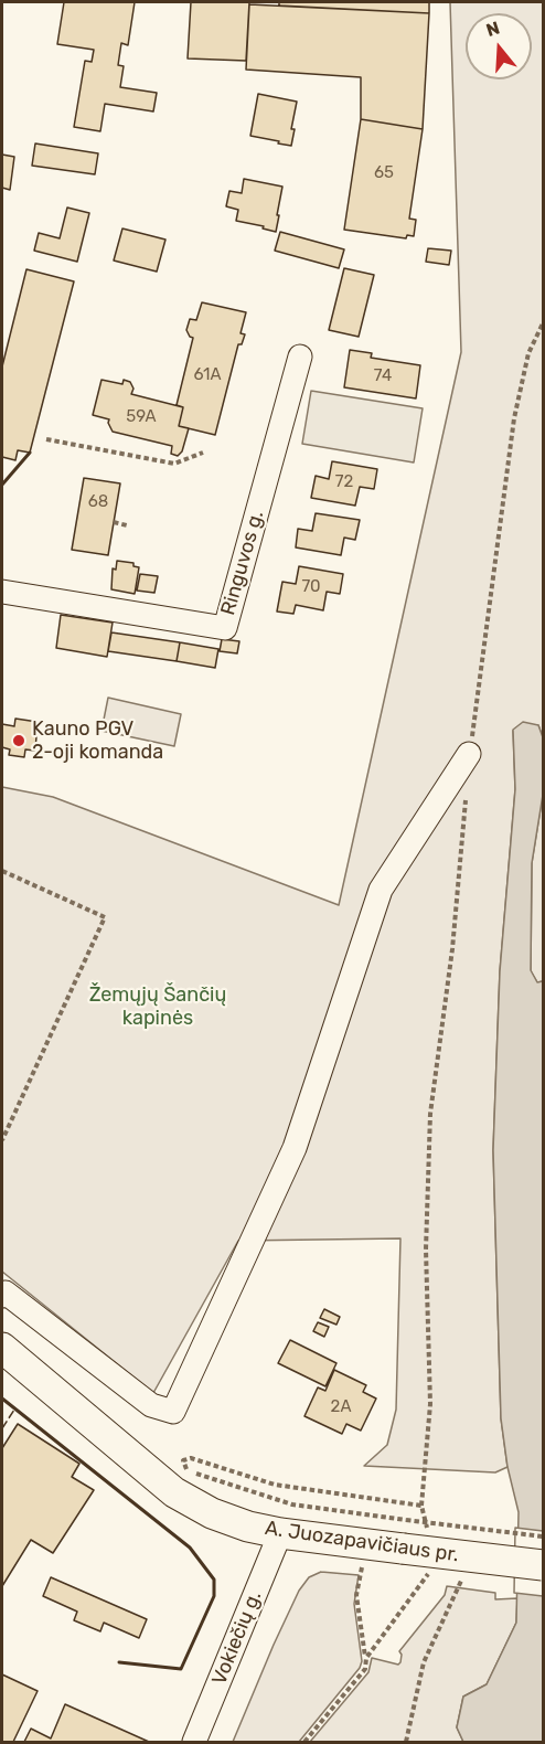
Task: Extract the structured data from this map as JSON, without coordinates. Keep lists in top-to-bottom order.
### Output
{
  "streets": {
    "main road": ["A. Juozapavičiaus pr."],
    "street": ["Ringuvos g.", "Vokiečių g."]
  },
  "crossings": [
    ["A. Juozapavičiaus pr.", "Vokiečių g."]
  ],
  "parks": ["Žemųjų Šančių kapinės"],
  "places": ["Kauno PGV 2-oji komanda"],
  "house_numbers": [
    "65",
    "61A",
    "74",
    "59A",
    "72",
    "68",
    "70",
    "2A"
  ],
  "north": "top"
}
